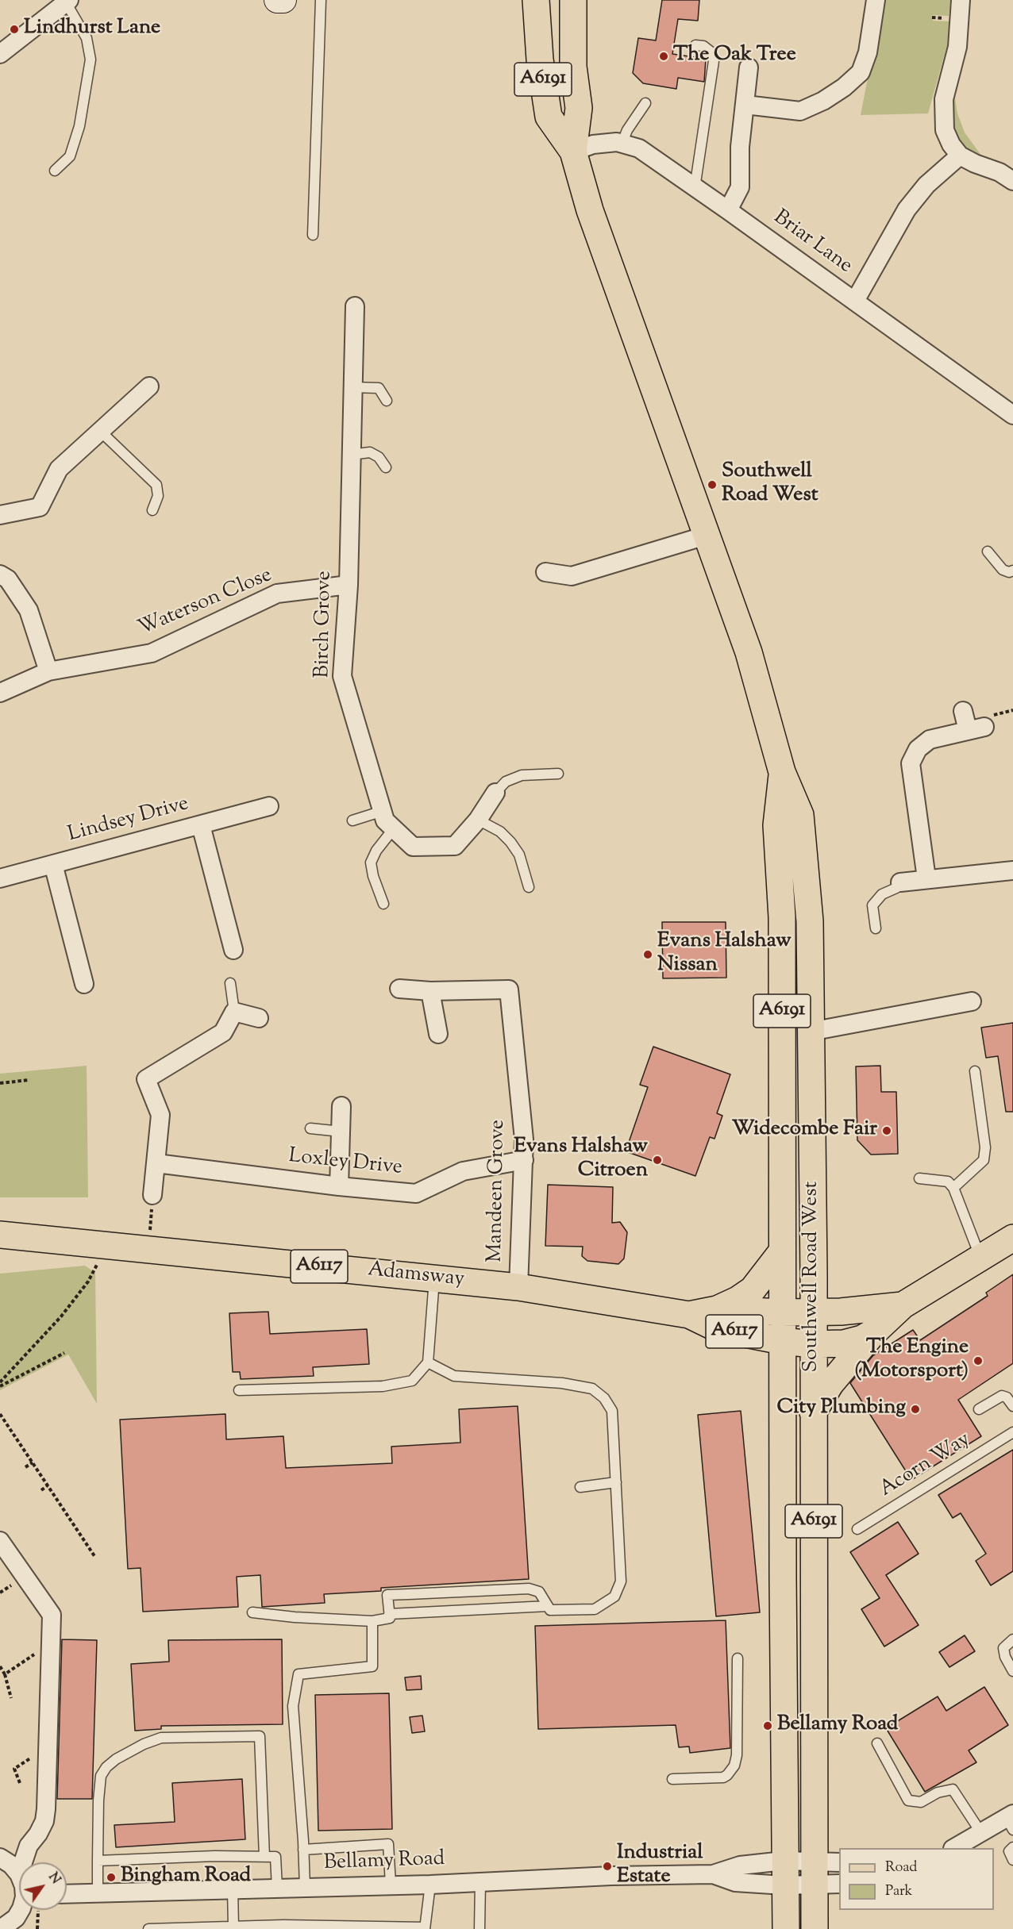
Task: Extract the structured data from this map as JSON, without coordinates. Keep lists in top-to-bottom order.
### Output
{
  "streets": {
    "main road": [
      "A6191",
      "A6117",
      "Adamsway",
      "Southwell Road West"
    ],
    "street": [
      "Briar Lane",
      "Waterson Close",
      "Birch Grove",
      "Lindsey Drive",
      "Loxley Drive",
      "Mandeen Grove",
      "Bellamy Road"
    ],
    "lane": ["Acorn Way"]
  },
  "crossings": [
    ["Briar Lane", "Southwell Road West"],
    ["Waterson Close", "Birch Grove"],
    ["Loxley Drive", "Mandeen Grove"],
    ["Mandeen Grove", "Adamsway"],
    ["A6117", "Adamsway"],
    ["A6117", "Southwell Road West"],
    ["Adamsway", "Southwell Road West"],
    ["Southwell Road West", "Bellamy Road"]
  ],
  "places": [
    "Lindhurst Lane",
    "The Oak Tree",
    "Southwell Road West",
    "Evans Halshaw Nissan",
    "Widecombe Fair",
    "Evans Halshaw Citroen",
    "The Engine (Motorsport)",
    "City Plumbing",
    "Bellamy Road",
    "Industrial Estate",
    "Bingham Road"
  ],
  "legend": ["Road", "Park"],
  "north": "top right"
}
